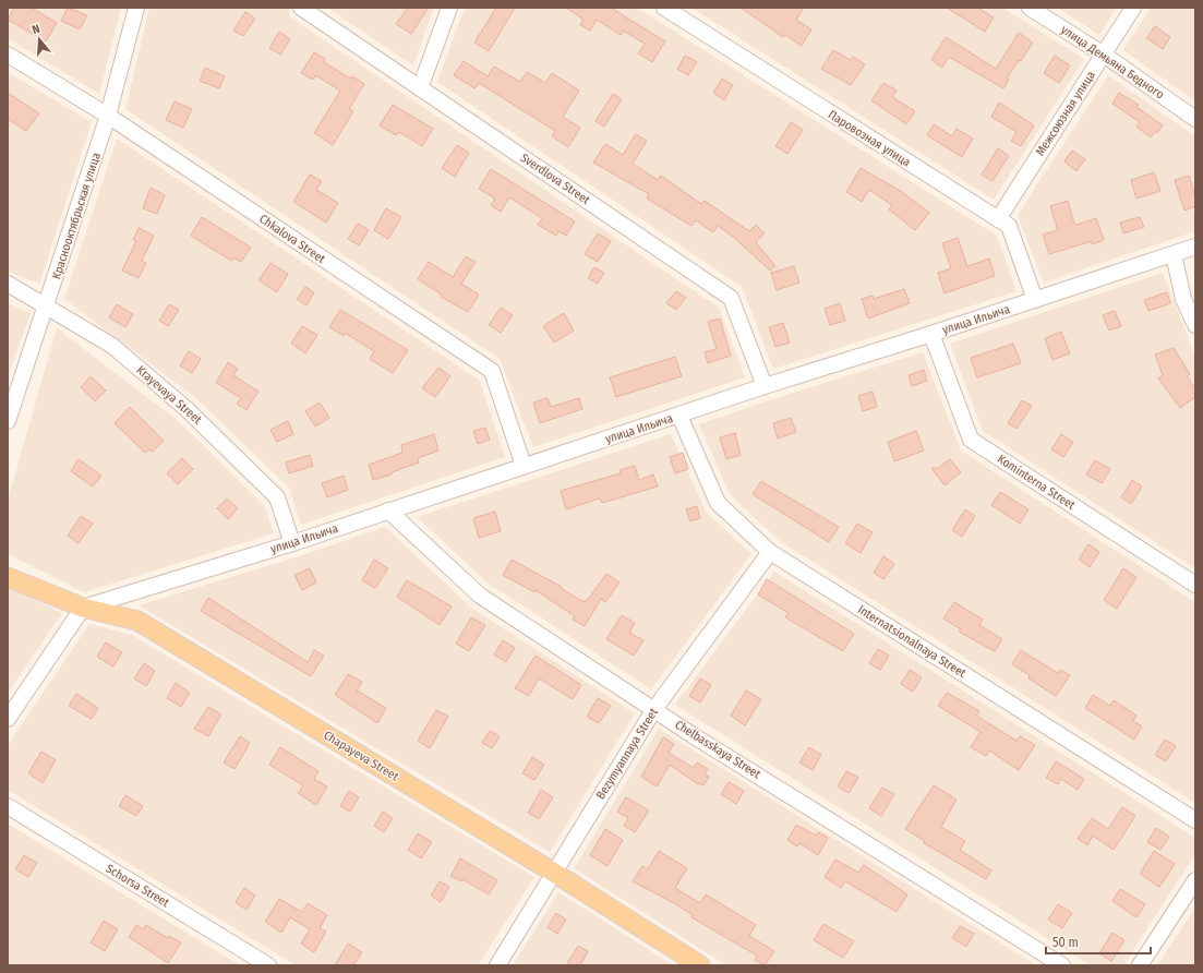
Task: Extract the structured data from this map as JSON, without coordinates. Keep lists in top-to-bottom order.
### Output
{
  "streets": {
    "main road": ["Chapayeva Street"],
    "street": [
      "улица Демьяна Бедного",
      "Межсоюзная улица",
      "Паровозная улица",
      "Sverdlova Street",
      "Краснооктябрьская улица",
      "Chkalova Street",
      "улица Ильича",
      "Krayevaya Street",
      "Kominterna Street",
      "Internatsionalnaya Street",
      "Chelbasskaya Street",
      "Bezymyannaya Street",
      "Schorsa Street"
    ]
  },
  "crossings": [
    ["улица Демьяна Бедного", "Межсоюзная улица"],
    ["Межсоюзная улица", "Паровозная улица"],
    ["Паровозная улица", "улица Ильича"],
    ["Sverdlova Street", "улица Ильича"],
    ["Краснооктябрьская улица", "Chkalova Street"],
    ["Краснооктябрьская улица", "Krayevaya Street"],
    ["Chkalova Street", "улица Ильича"],
    ["улица Ильича", "Krayevaya Street"],
    ["улица Ильича", "Kominterna Street"],
    ["улица Ильича", "Internatsionalnaya Street"],
    ["улица Ильича", "Chelbasskaya Street"],
    ["улица Ильича", "Chapayeva Street"],
    ["Internatsionalnaya Street", "Bezymyannaya Street"],
    ["Chelbasskaya Street", "Bezymyannaya Street"],
    ["Bezymyannaya Street", "Chapayeva Street"]
  ],
  "scale_bar": "50 m",
  "north": "top"
}
